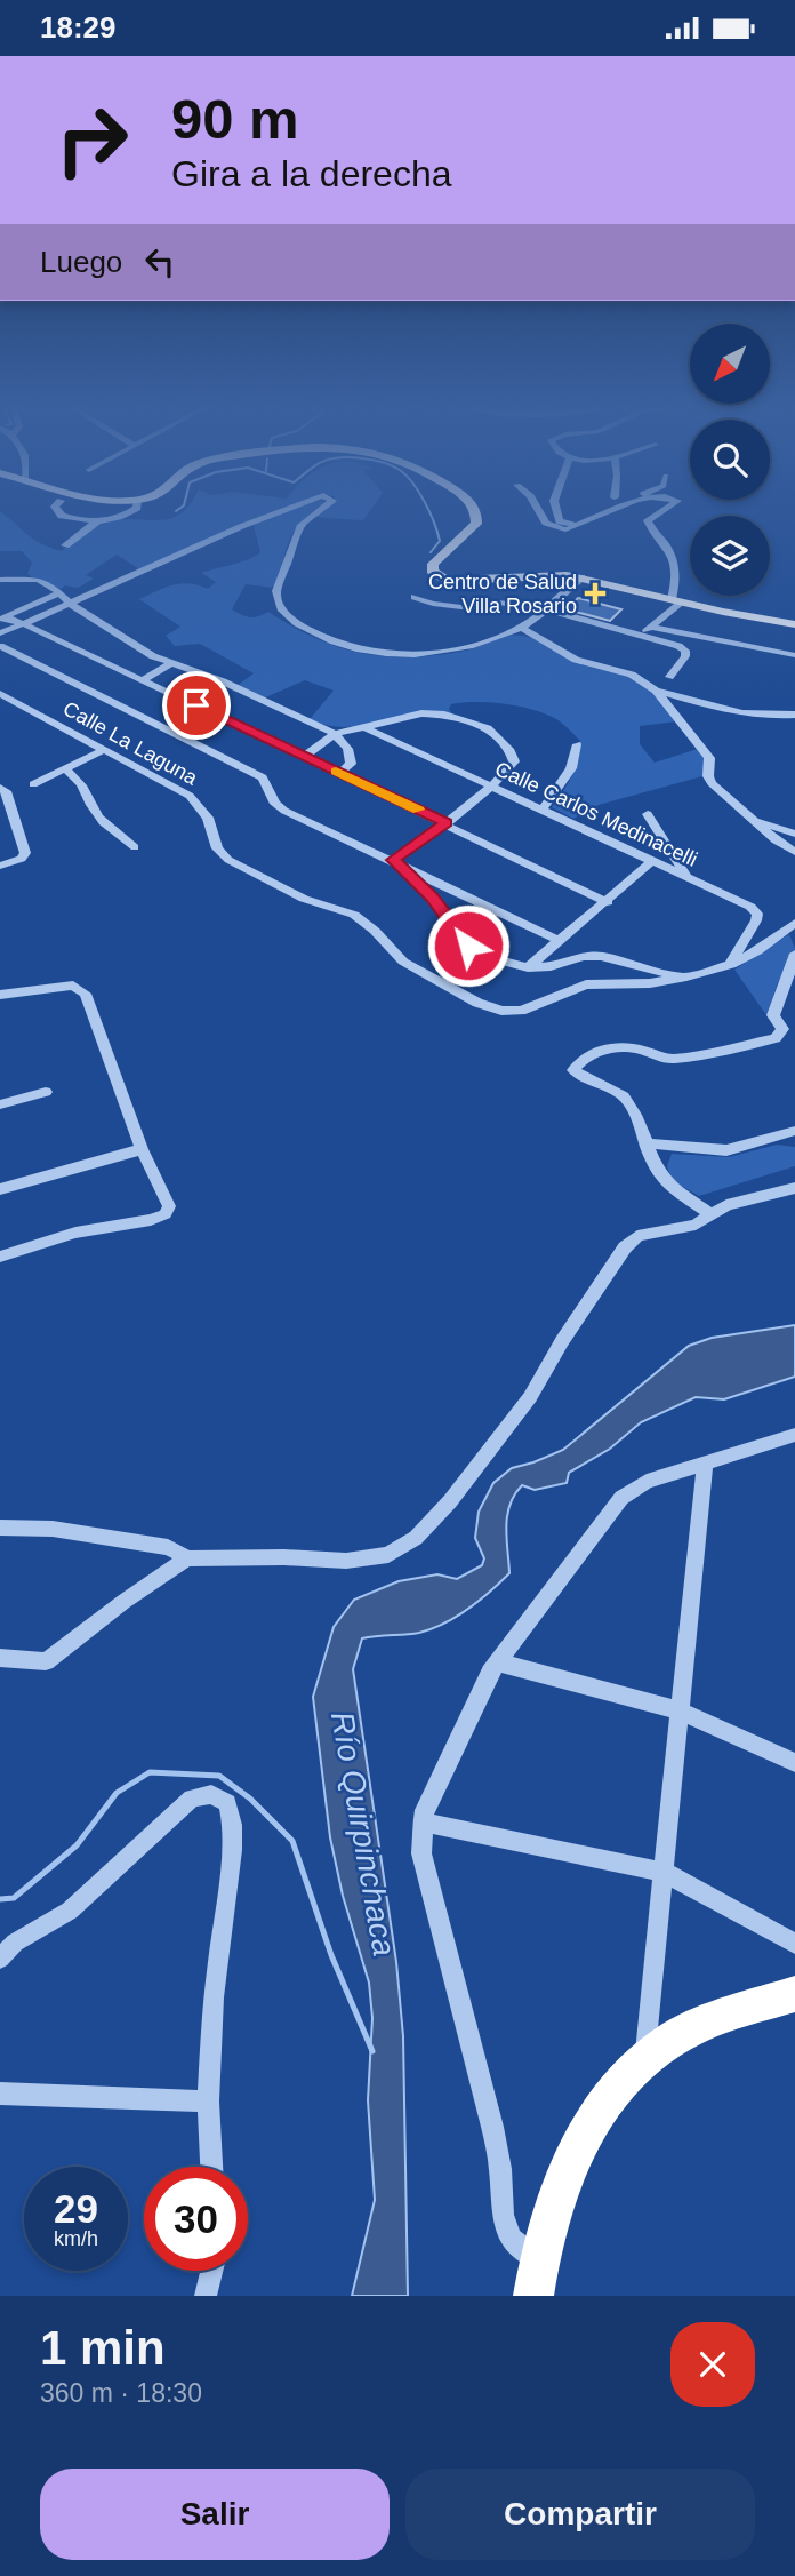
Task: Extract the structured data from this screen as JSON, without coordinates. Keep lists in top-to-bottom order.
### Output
{
  "streets": {
    "street": ["Calle La Laguna", "Calle Carlos Medinacelli"]
  },
  "water": ["Río Quirpinchaca"],
  "places": {
    "health": ["Centro de Salud Villa Rosario"]
  },
  "north": "bottom left",
  "page": {
    "status": "18:29",
    "turn": ["90 m", "Gira a la derecha"],
    "then": "Luego",
    "speed": "29 km/h",
    "limit": "30",
    "heading": ["1 min", "360 m · 18:30"],
    "buttons": ["Salir", "Compartir"]
  }
}
